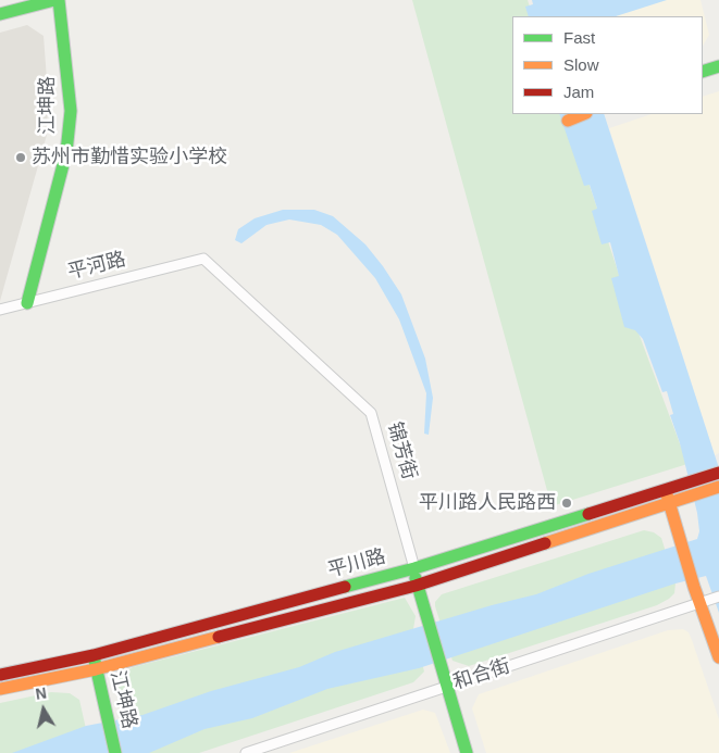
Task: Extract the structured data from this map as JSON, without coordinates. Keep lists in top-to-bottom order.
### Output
{
  "streets": {
    "street": [
      "江坤路",
      "平河路",
      "锦芳街",
      "平川路",
      "和合街"
    ]
  },
  "crossings": [
    ["江坤路", "平河路"],
    ["江坤路", "平川路"],
    ["平河路", "锦芳街"],
    ["锦芳街", "平川路"],
    ["锦芳街", "和合街"]
  ],
  "places": ["苏州市勤惜实验小学校", "平川路人民路西"],
  "legend": ["Fast", "Slow", "Jam"],
  "north": "top"
}
